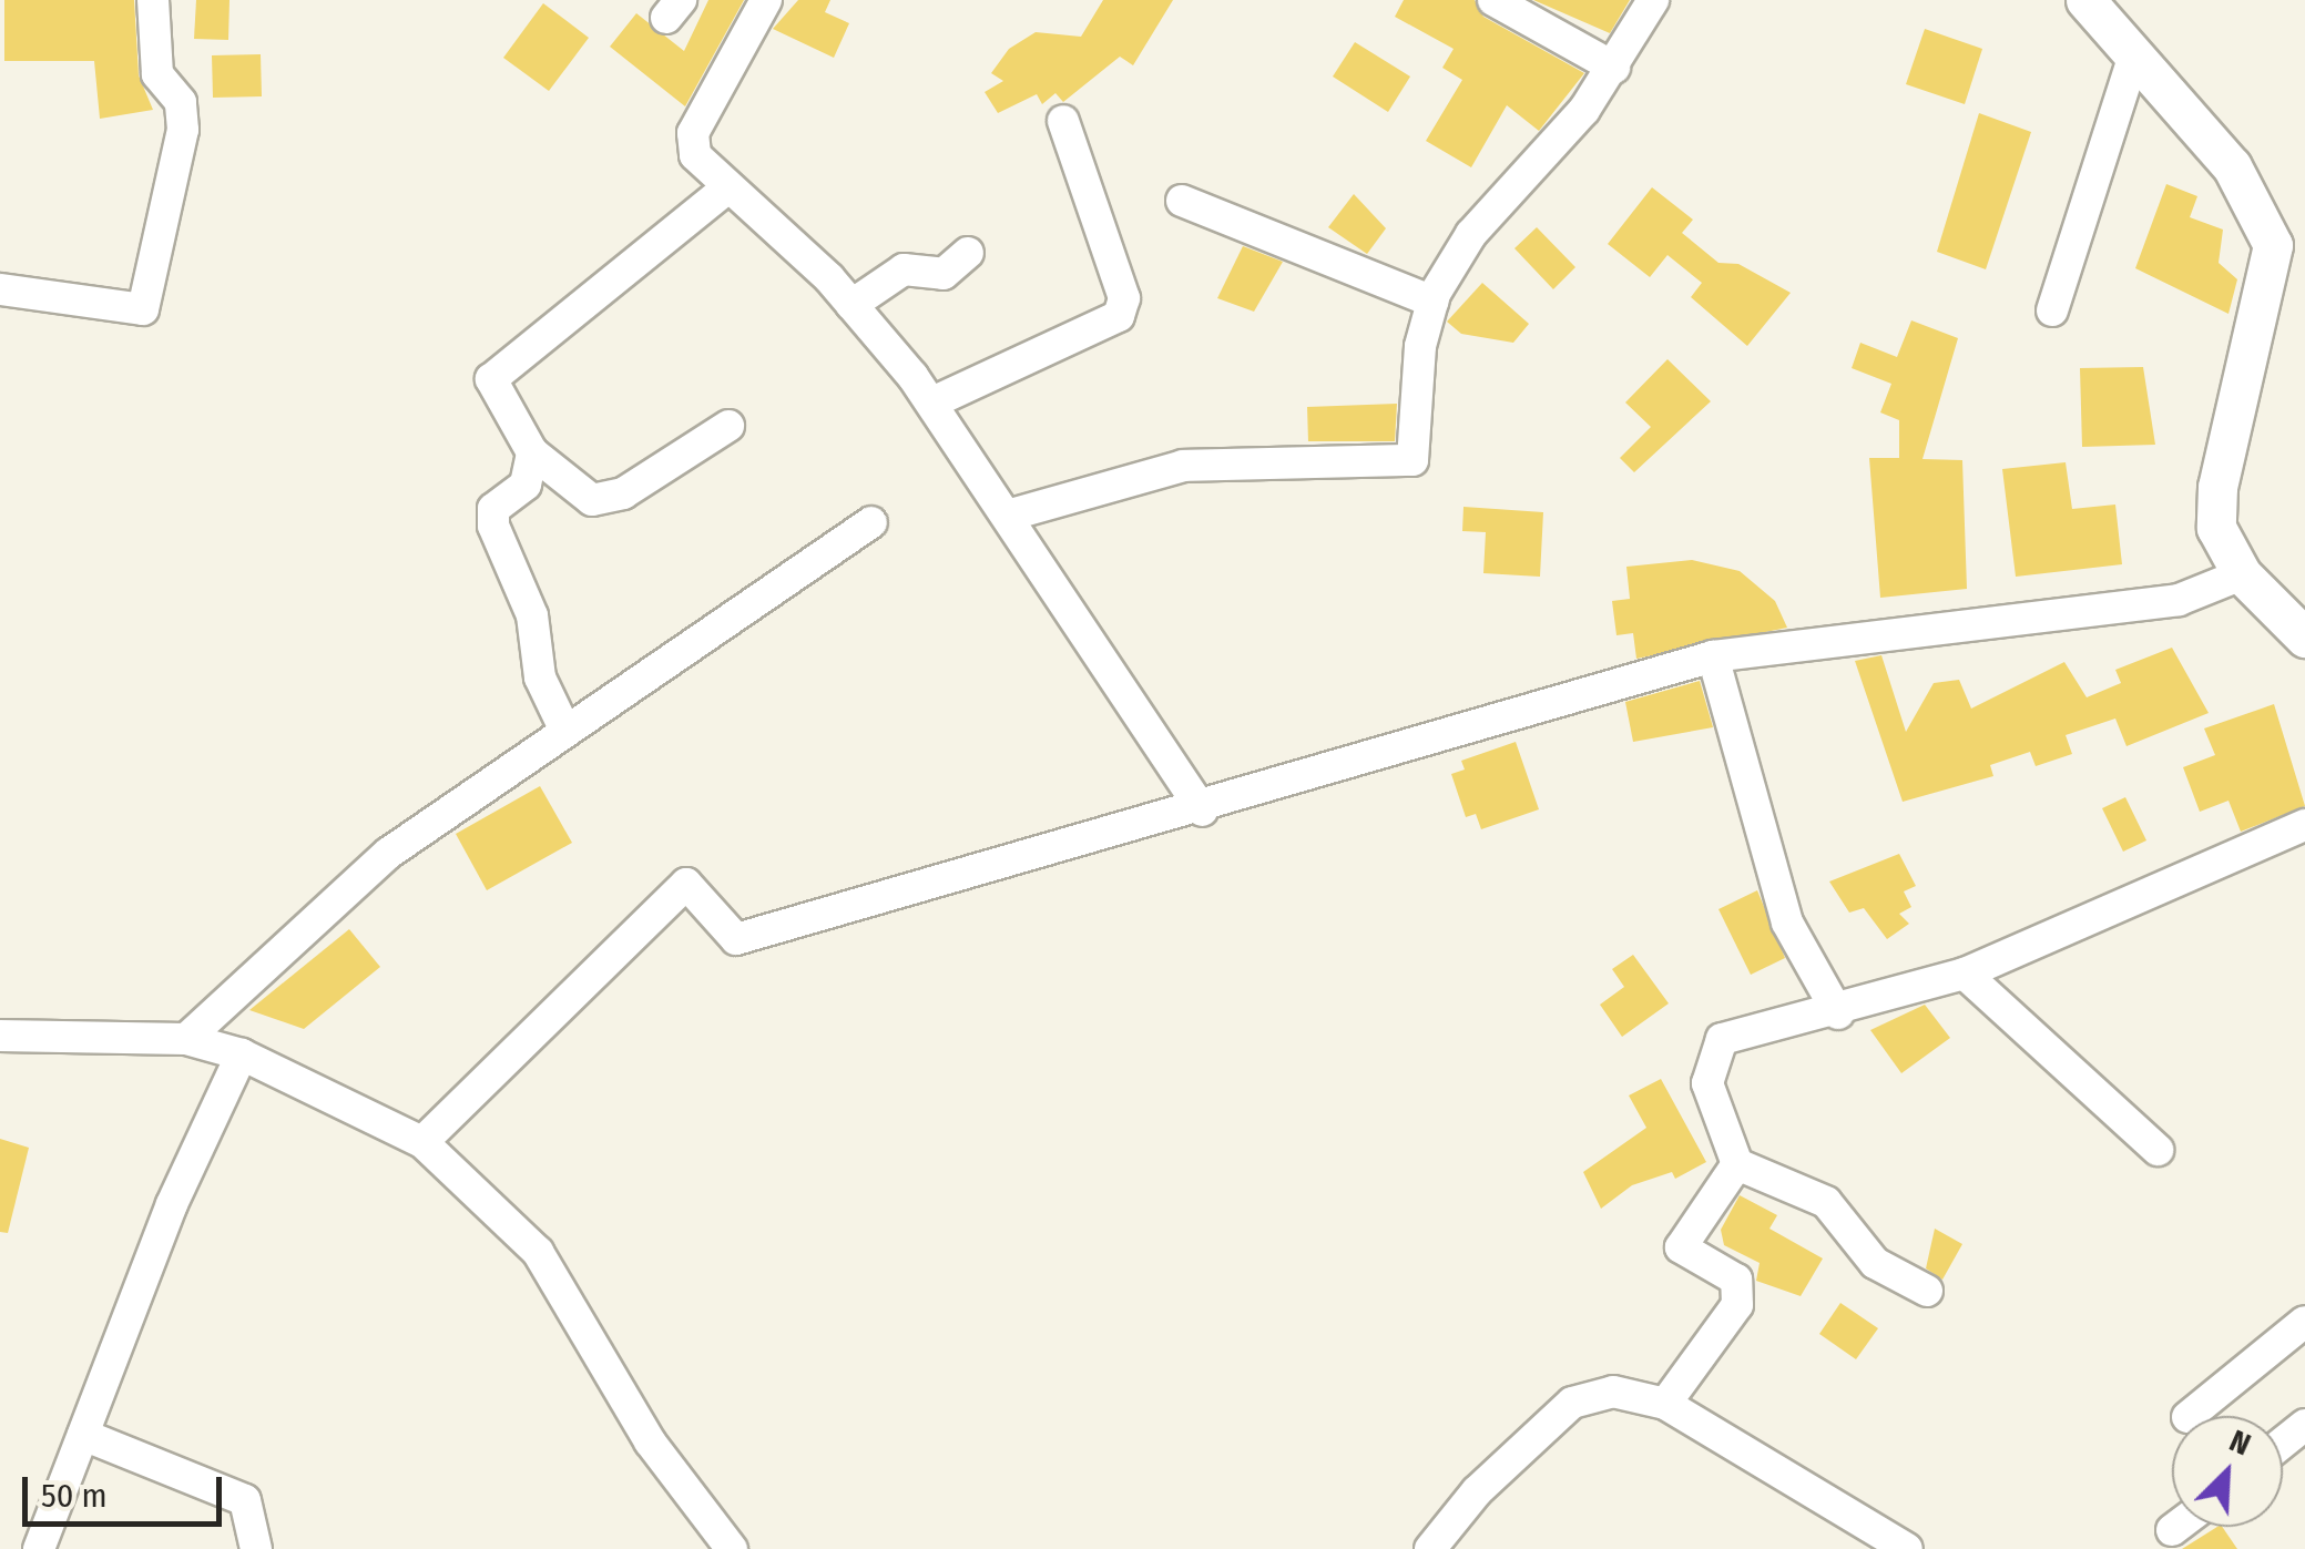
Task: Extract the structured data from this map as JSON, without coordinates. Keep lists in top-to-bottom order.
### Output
{
  "scale_bar": "50 m",
  "north": "top right"
}
